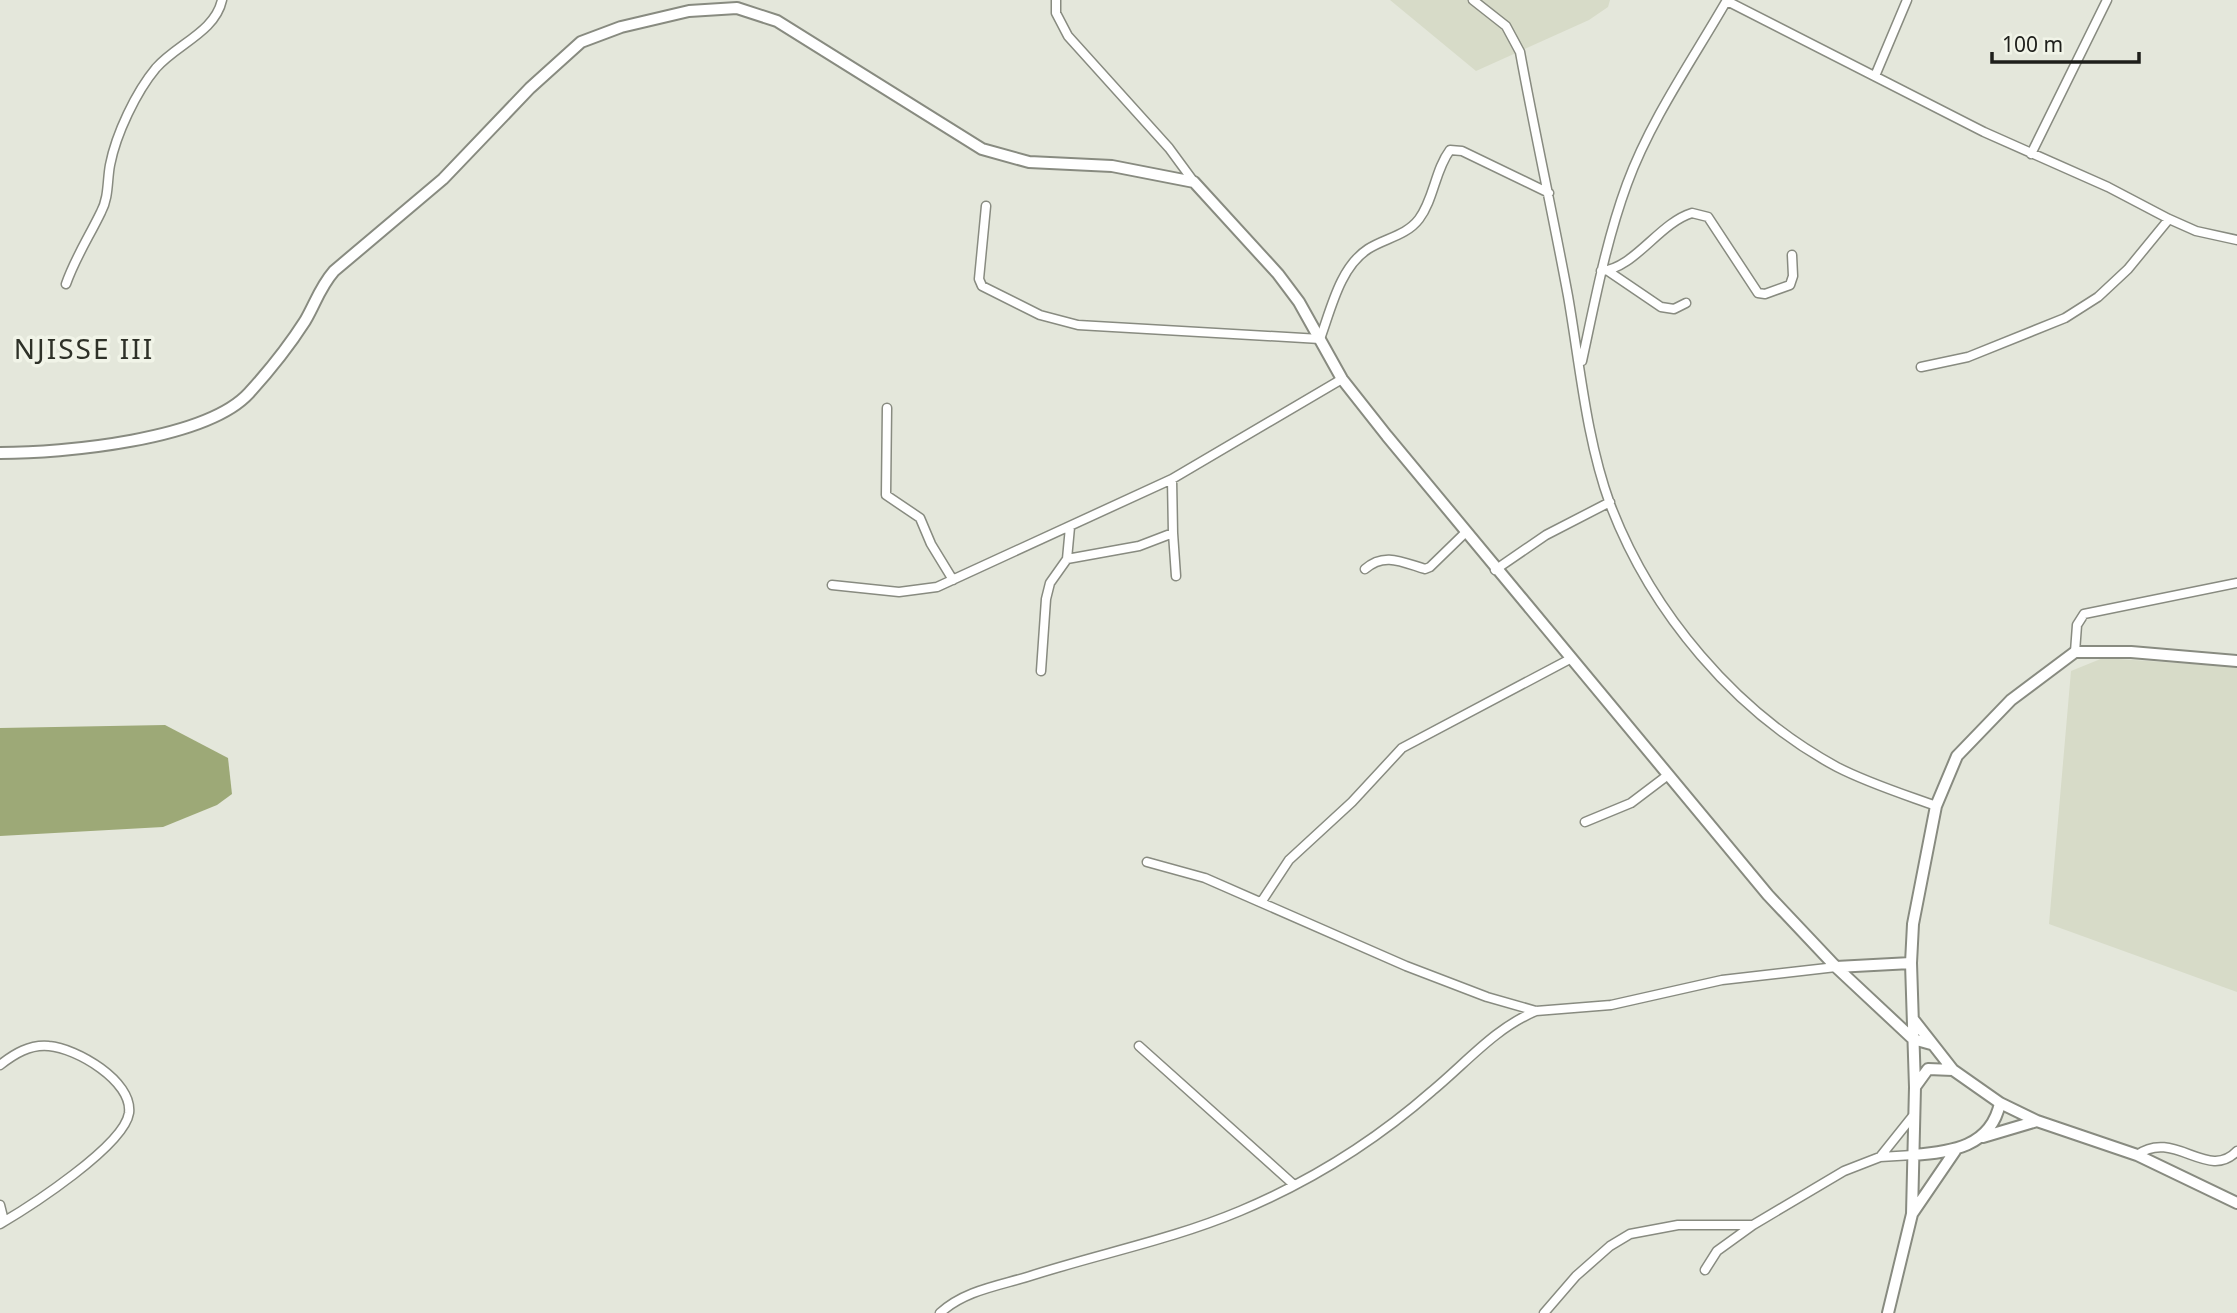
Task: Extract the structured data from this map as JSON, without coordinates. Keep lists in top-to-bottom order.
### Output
{
  "districts": ["NJISSE III"],
  "scale_bar": "100 m"
}
